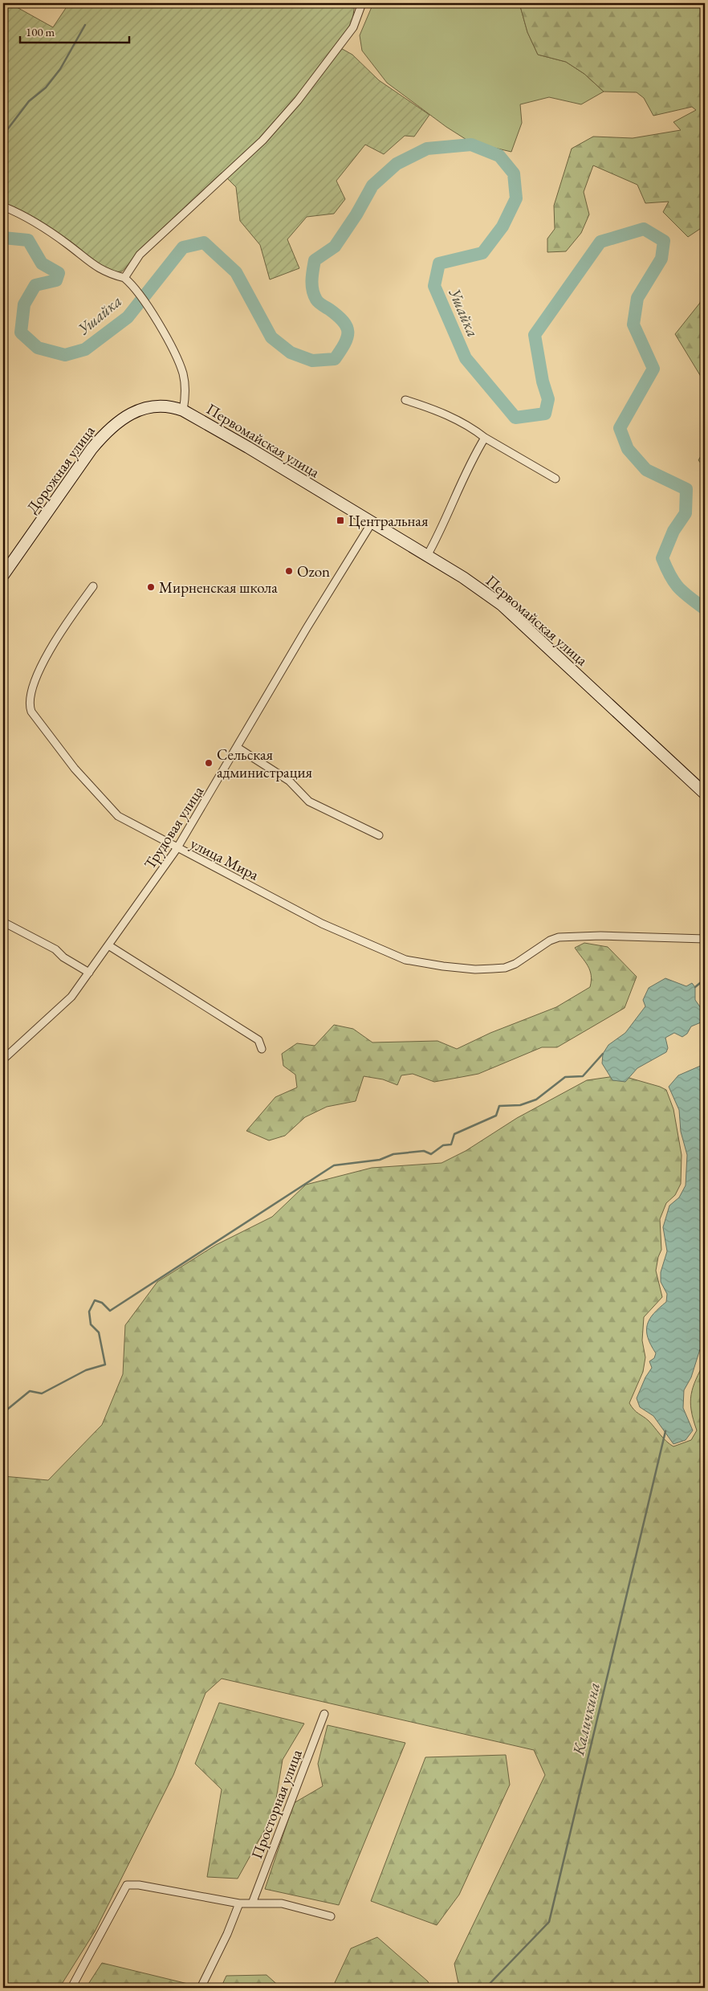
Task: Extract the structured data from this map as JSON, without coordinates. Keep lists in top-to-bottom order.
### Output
{
  "streets": {
    "street": [
      "Первомайская улица",
      "Дорожная улица",
      "Трудовая улица",
      "улица Мира",
      "Просторная улица"
    ]
  },
  "crossings": [
    ["Первомайская улица", "Дорожная улица"],
    ["Первомайская улица", "Трудовая улица"],
    ["Трудовая улица", "улица Мира"]
  ],
  "water": ["Ушайка", "Каличкина"],
  "places": {
    "transit": ["Центральная"],
    "other": ["Ozon", "Мирненская школа", "Сельская администрация"]
  },
  "scale_bar": "100 m"
}
